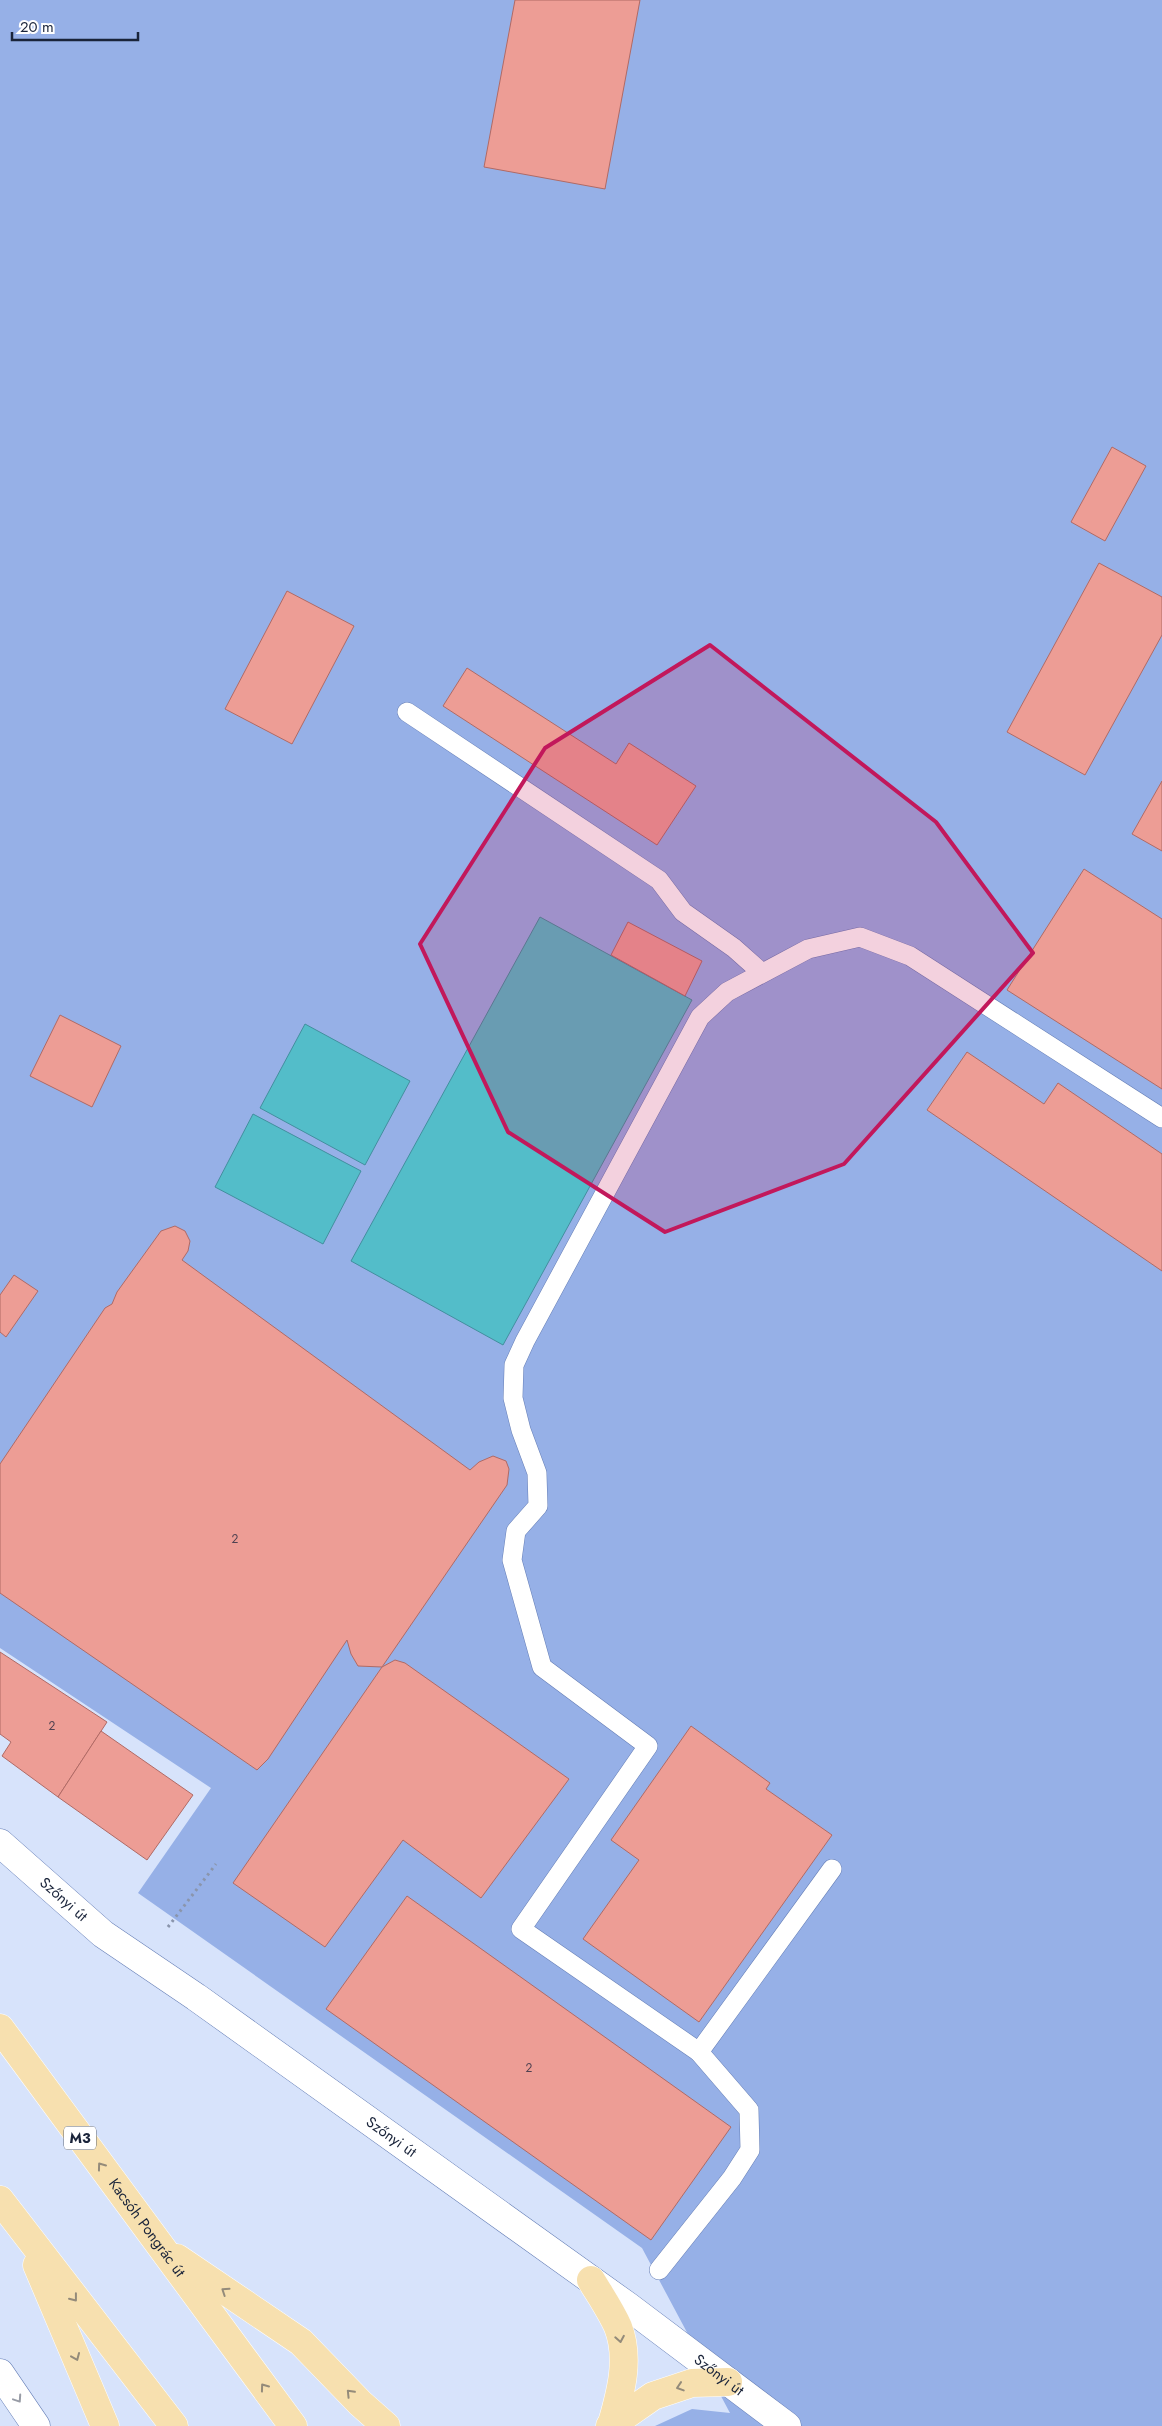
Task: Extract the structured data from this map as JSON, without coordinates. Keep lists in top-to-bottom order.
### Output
{
  "streets": {
    "main road": ["M3", "Kacsóh Pongrác út"],
    "street": ["Szőnyi út"]
  },
  "house_numbers": ["2", "2", "2"],
  "scale_bar": "20 m"
}
